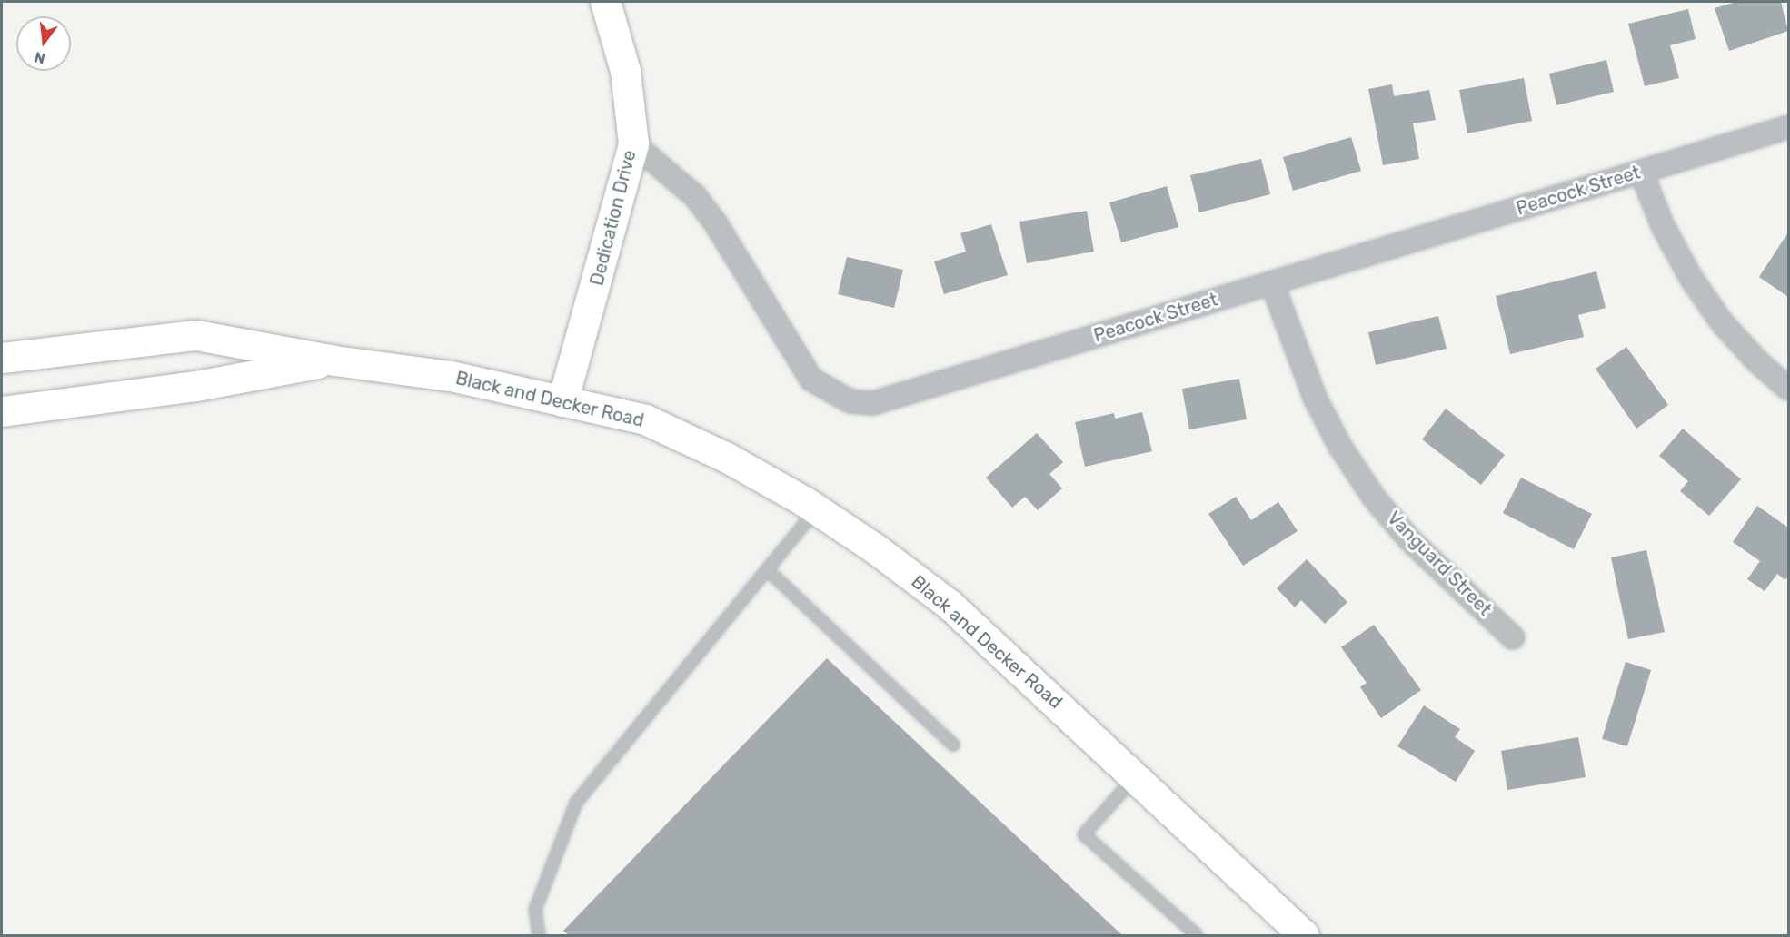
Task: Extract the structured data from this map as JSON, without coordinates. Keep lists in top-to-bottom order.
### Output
{
  "streets": {
    "main road": ["Dedication Drive", "Black and Decker Road"],
    "street": ["Peacock Street", "Vanguard Street"]
  },
  "crossings": [
    ["Peacock Street", "Dedication Drive"],
    ["Peacock Street", "Vanguard Street"],
    ["Dedication Drive", "Black and Decker Road"]
  ],
  "north": "bottom"
}
